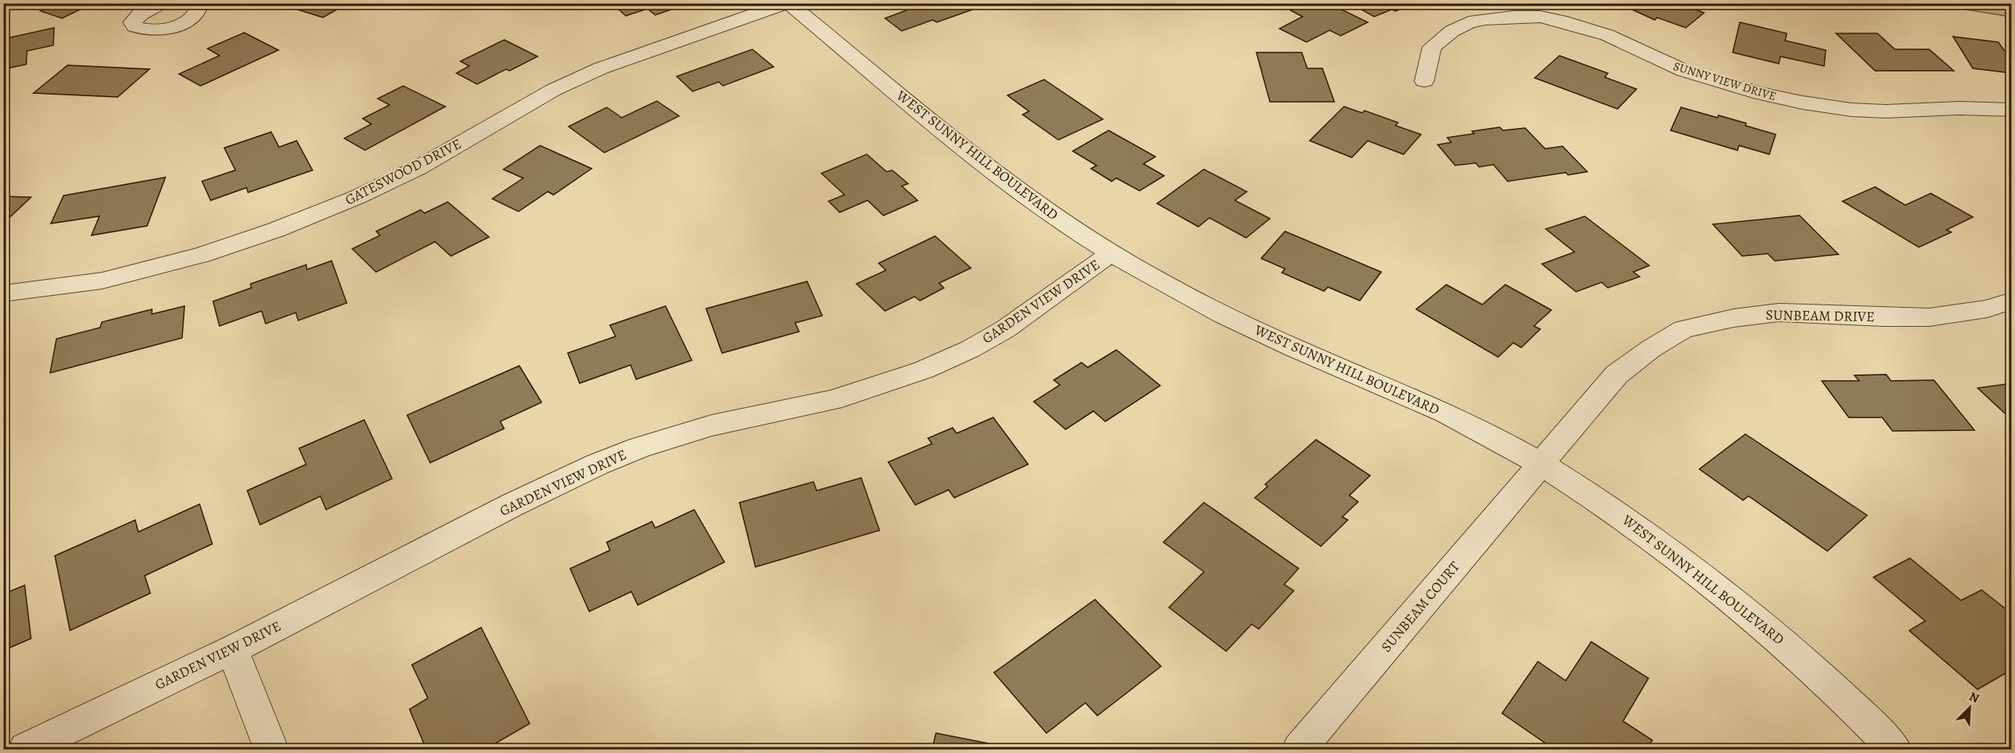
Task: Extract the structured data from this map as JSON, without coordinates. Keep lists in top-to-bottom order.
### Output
{
  "streets": {
    "street": [
      "SUNNY VIEW DRIVE",
      "WEST SUNNY HILL BOULEVARD",
      "GATESWOOD DRIVE",
      "GARDEN VIEW DRIVE",
      "SUNBEAM DRIVE",
      "SUNBEAM COURT"
    ]
  },
  "crossings": [
    ["WEST SUNNY HILL BOULEVARD", "GATESWOOD DRIVE"],
    ["WEST SUNNY HILL BOULEVARD", "GARDEN VIEW DRIVE"],
    ["WEST SUNNY HILL BOULEVARD", "SUNBEAM DRIVE"],
    ["WEST SUNNY HILL BOULEVARD", "SUNBEAM COURT"],
    ["SUNBEAM DRIVE", "SUNBEAM COURT"]
  ],
  "north": "top right"
}
